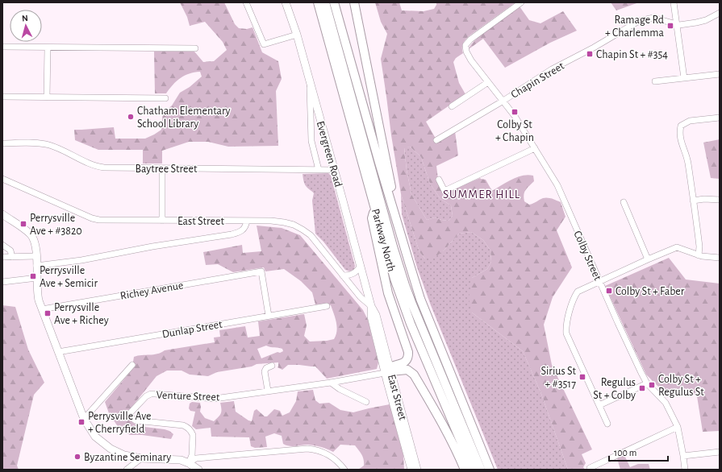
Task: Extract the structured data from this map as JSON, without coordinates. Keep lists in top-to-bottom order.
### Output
{
  "streets": {
    "highway": ["Parkway North"],
    "main road": ["Evergreen Road", "East Street"],
    "street": [
      "Chapin Street",
      "Baytree Street",
      "Colby Street",
      "Richey Avenue",
      "Dunlap Street",
      "Venture Street"
    ]
  },
  "crossings": [
    ["Chapin Street", "Colby Street"],
    ["Evergreen Road", "Baytree Street"],
    ["Evergreen Road", "East Street"],
    ["East Street", "Venture Street"],
    ["Richey Avenue", "Dunlap Street"]
  ],
  "districts": ["SUMMER HILL"],
  "places": {
    "transit": [
      "Ramage Rd + Charlemma",
      "Chapin St + #354",
      "Colby St + Chapin",
      "Perrysville Ave + #3820",
      "Perrysville Ave + Semicir",
      "Colby St + Faber",
      "Perrysville Ave + Richey",
      "Sirius St + #3517",
      "Colby St + Regulus St",
      "Regulus St + Colby",
      "Perrysville Ave + Cherryfield"
    ],
    "other": ["Chatham Elementary School Library", "Byzantine Seminary"]
  },
  "scale_bar": "100 m",
  "north": "top"
}
